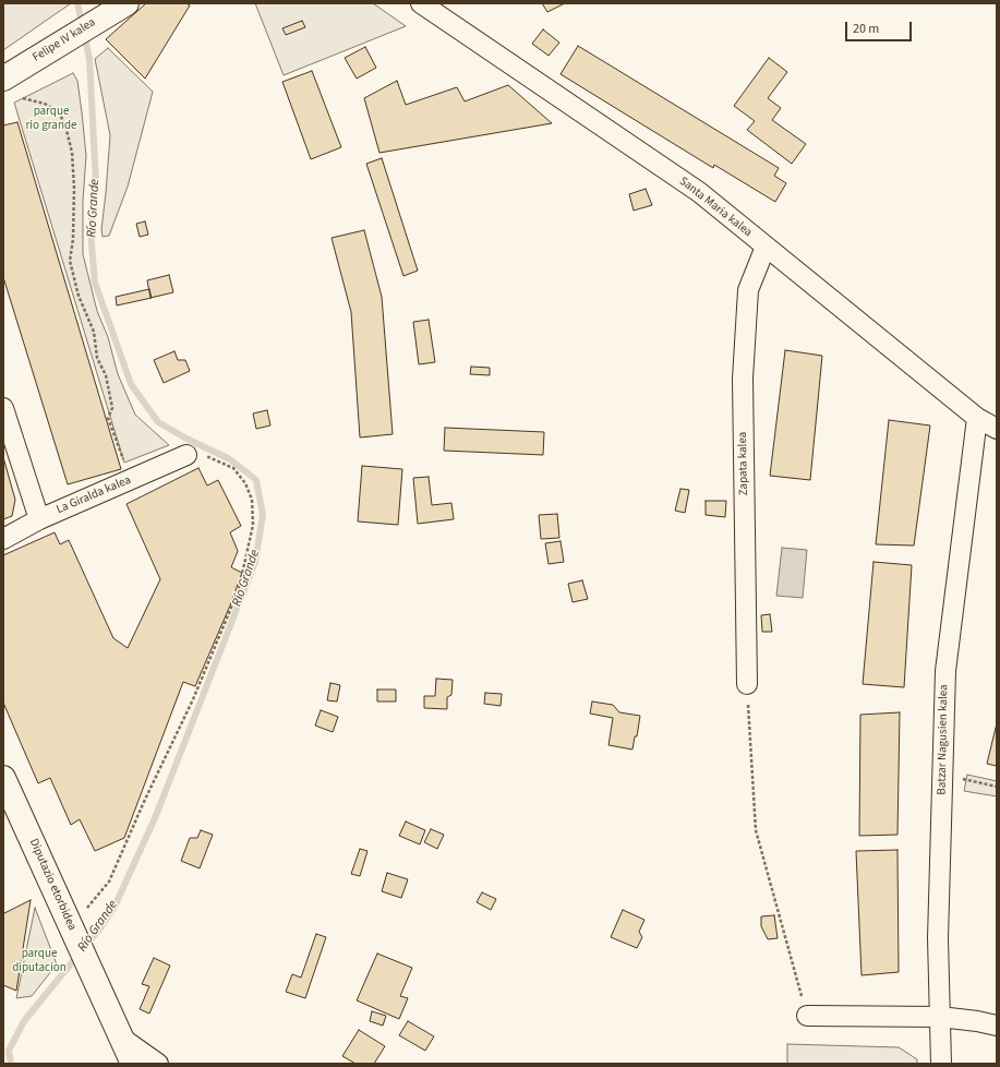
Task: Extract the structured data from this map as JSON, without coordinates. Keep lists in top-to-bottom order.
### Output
{
  "streets": {
    "main road": ["Felipe IV kalea", "Diputazio etorbidea"],
    "street": [
      "Santa Maria kalea",
      "Zapata kalea",
      "La Giralda kalea",
      "Batzar Nagusien kalea"
    ]
  },
  "crossings": [
    ["Santa Maria kalea", "Zapata kalea"],
    ["Santa Maria kalea", "Batzar Nagusien kalea"]
  ],
  "water": ["Río Grande"],
  "parks": ["parque rio grande", "parque diputacion"],
  "scale_bar": "20 m"
}
